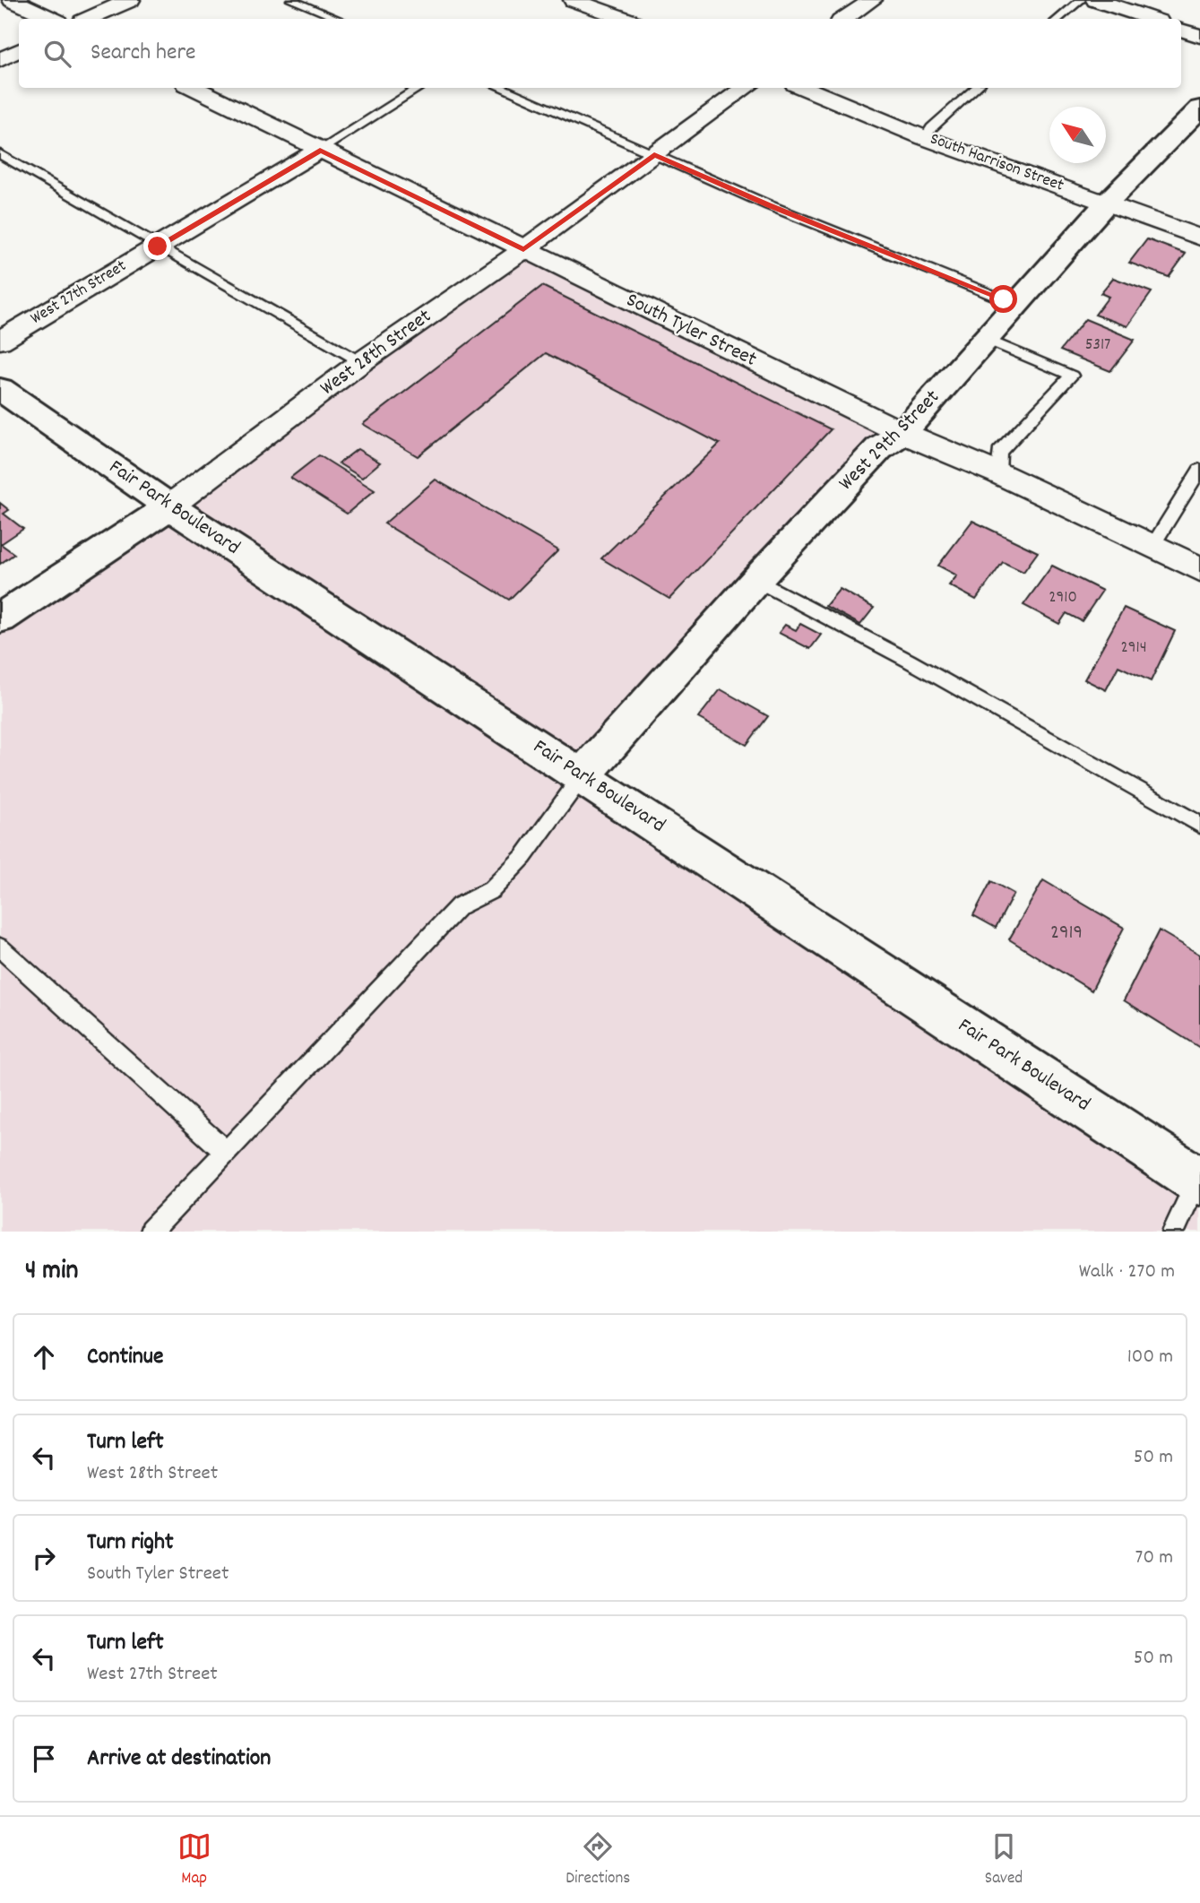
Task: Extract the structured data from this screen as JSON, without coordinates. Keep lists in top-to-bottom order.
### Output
{
  "streets": {
    "street": [
      "South Harrison Street",
      "West 27th Street",
      "South Tyler Street",
      "West 28th Street",
      "West 29th Street",
      "Fair Park Boulevard"
    ]
  },
  "crossings": [
    ["South Harrison Street", "West 29th Street"],
    ["West 27th Street", "South Tyler Street"],
    ["South Tyler Street", "West 28th Street"],
    ["South Tyler Street", "West 29th Street"],
    ["West 28th Street", "Fair Park Boulevard"],
    ["West 29th Street", "Fair Park Boulevard"]
  ],
  "house_numbers": [
    "5317",
    "2910",
    "2914",
    "2919"
  ],
  "north": "top left",
  "page": {
    "search": "Search here",
    "heading": ["4 min", "Walk · 270 m"],
    "list": [
      ["Continue", "100 m"],
      ["Turn left", "West 28th Street", "50 m"],
      ["Turn right", "South Tyler Street", "70 m"],
      ["Turn left", "West 27th Street", "50 m"],
      "Arrive at destination"
    ],
    "nav": ["Map", "Directions", "Saved"]
  }
}
